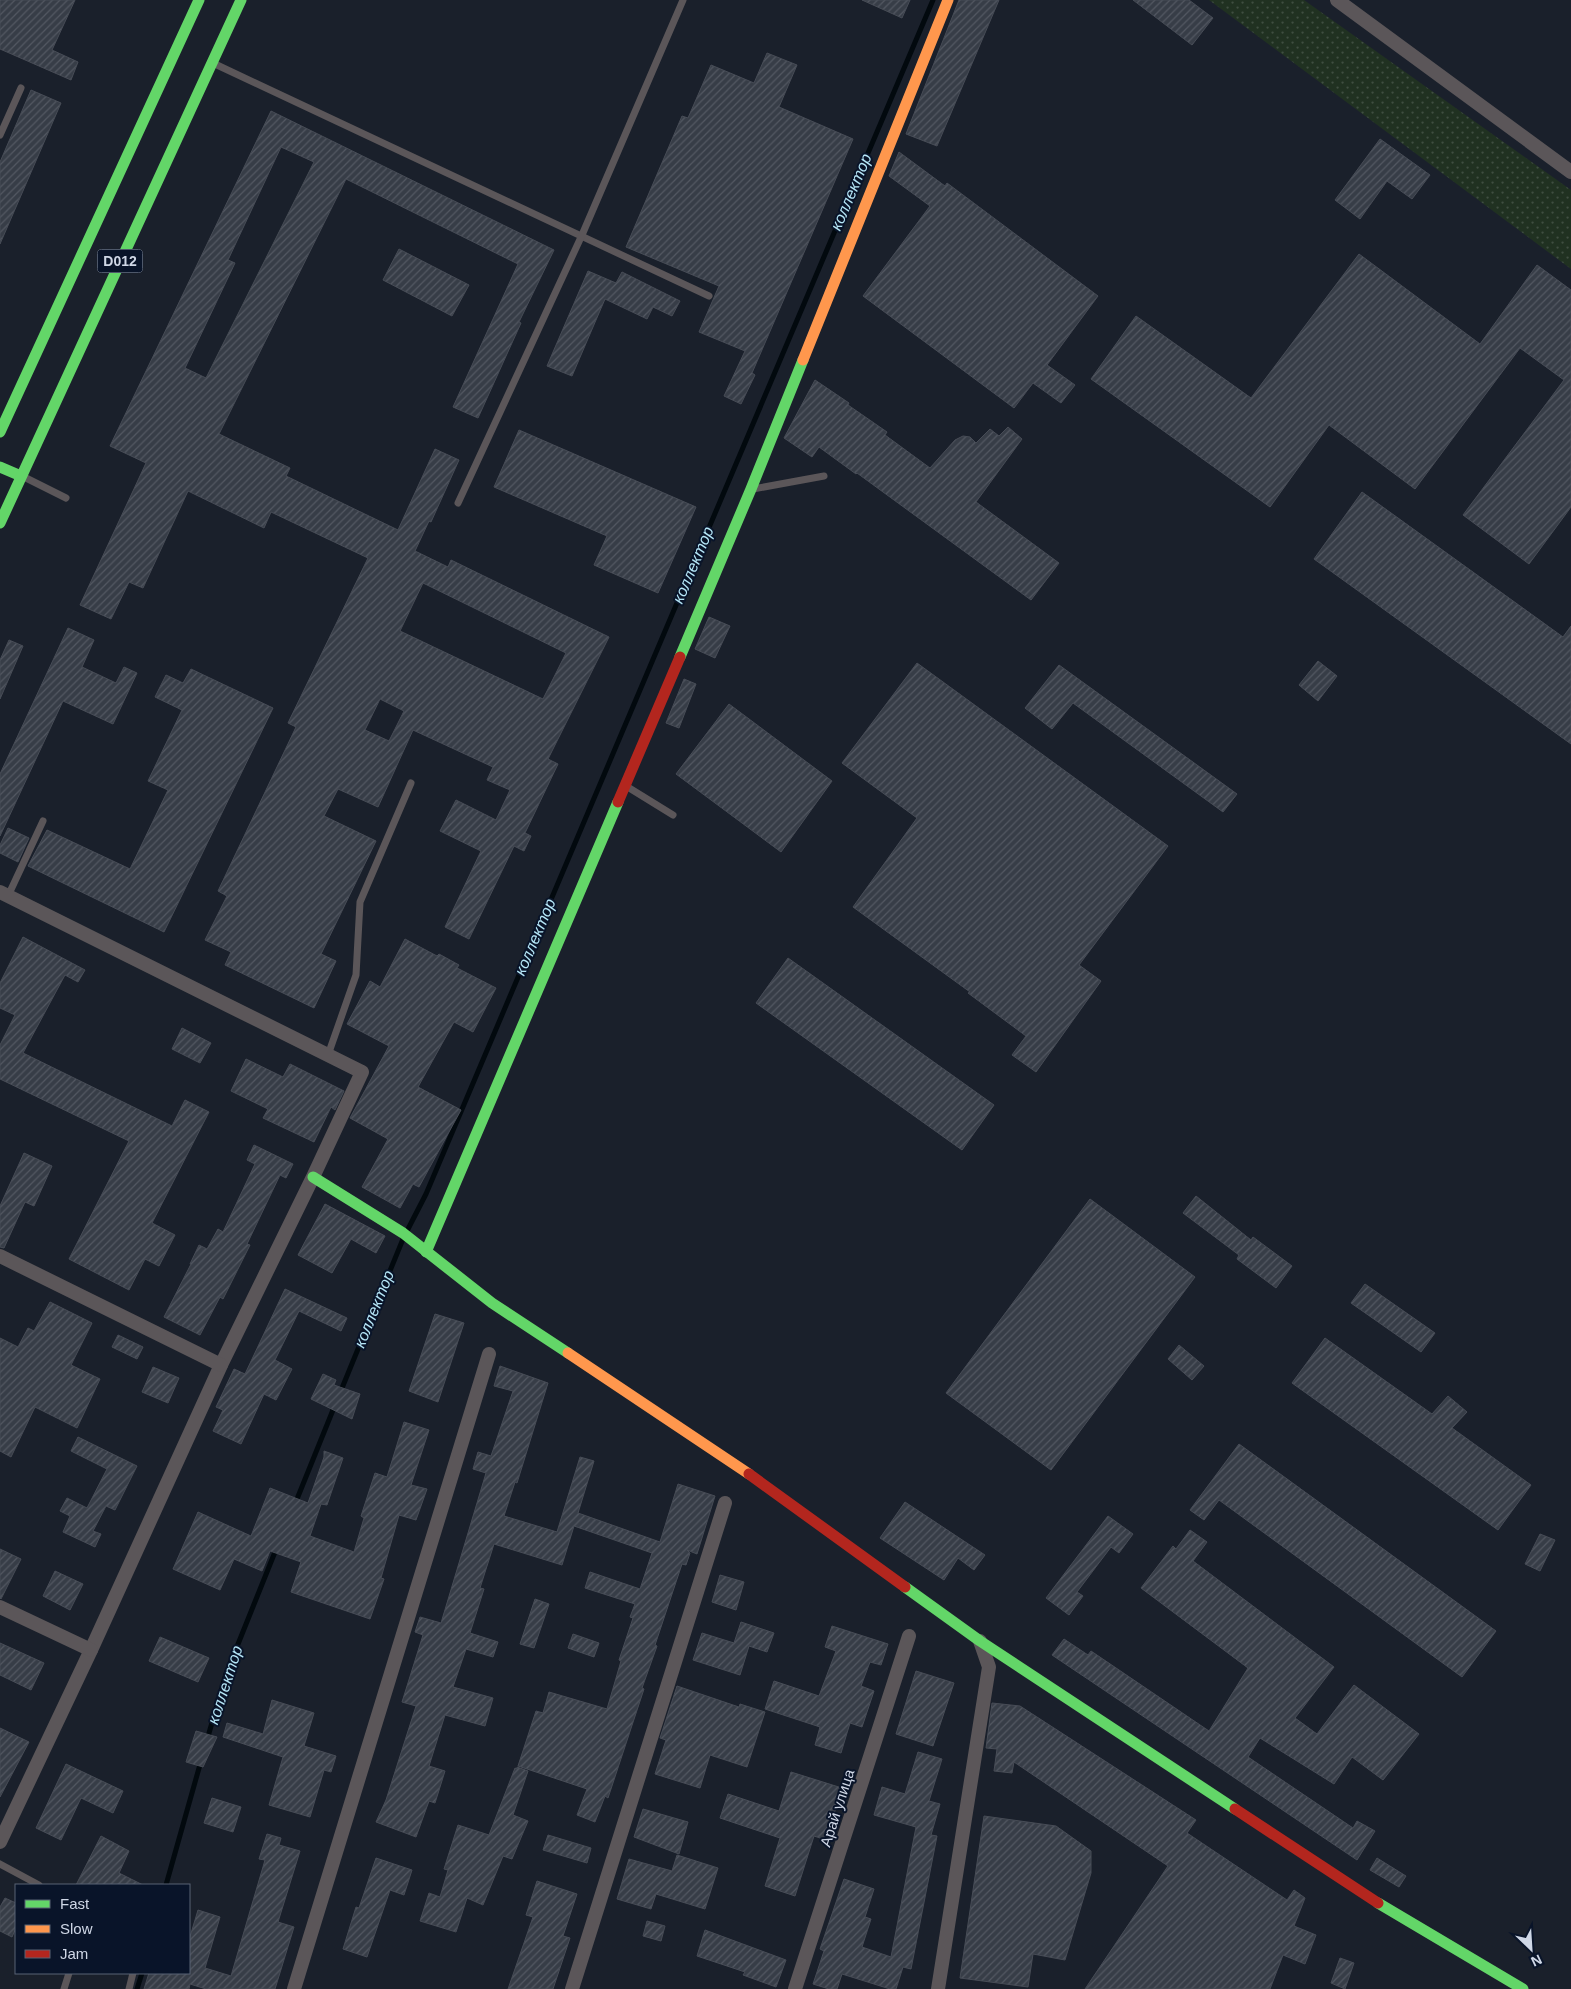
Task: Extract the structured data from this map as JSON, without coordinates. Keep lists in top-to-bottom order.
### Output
{
  "streets": {
    "main road": ["D012"],
    "street": ["Арай улица"]
  },
  "water": ["коллектор"],
  "legend": ["Fast", "Slow", "Jam"],
  "north": "bottom right"
}
